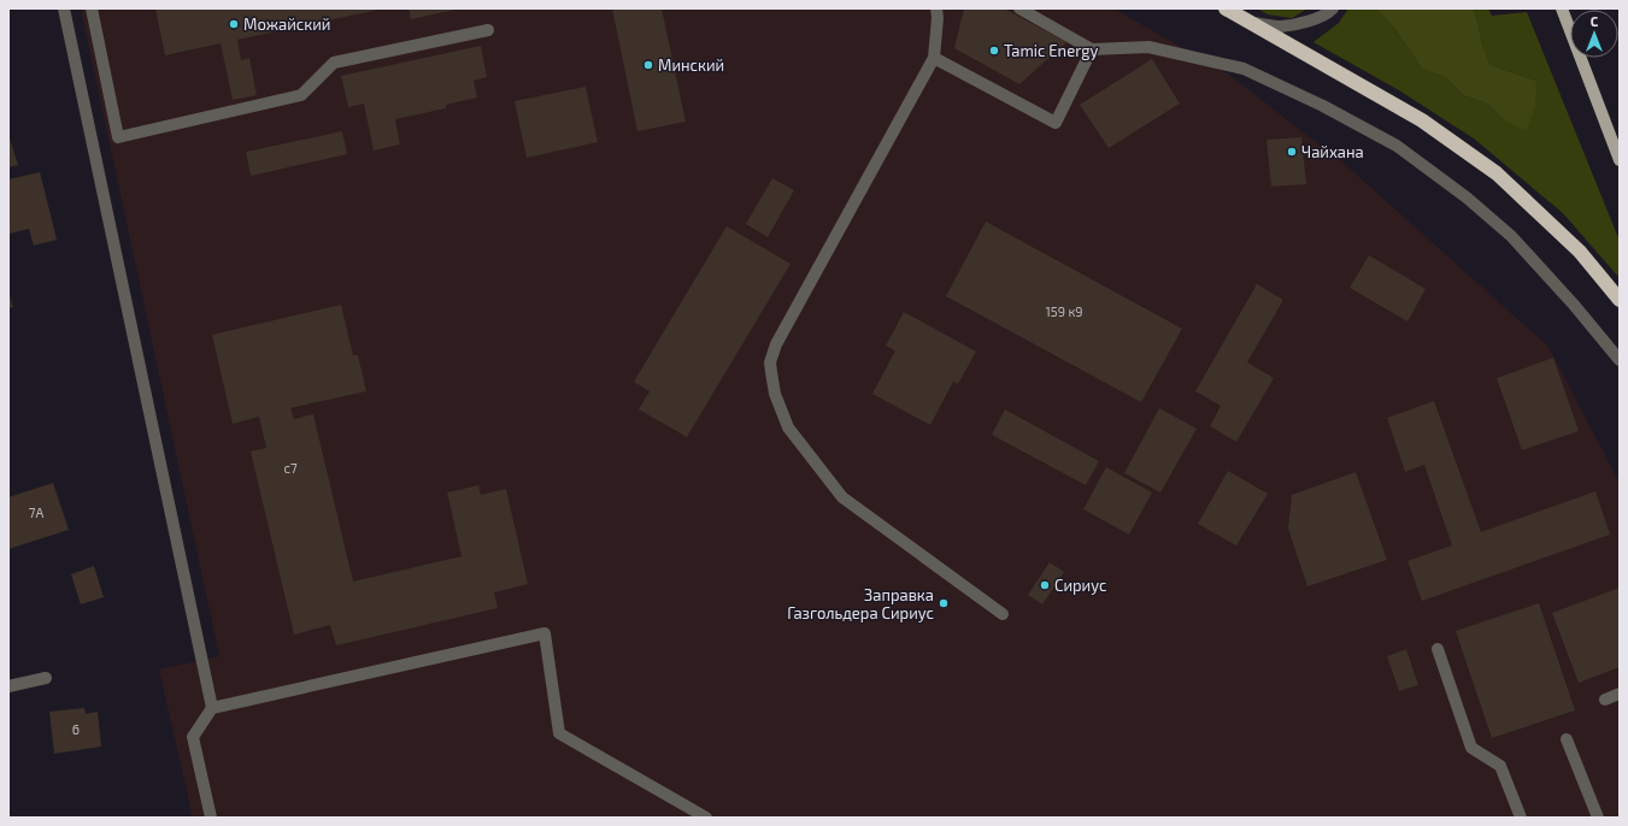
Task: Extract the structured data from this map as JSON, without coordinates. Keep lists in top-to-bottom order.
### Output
{
  "places": [
    "Можайский",
    "Tamic Energy",
    "Минский",
    "Чайхана",
    "Сириус",
    "Заправка Газгольдера Сириус"
  ],
  "house_numbers": [
    "159 к9",
    "с7",
    "7А",
    "6"
  ],
  "north": "top"
}
